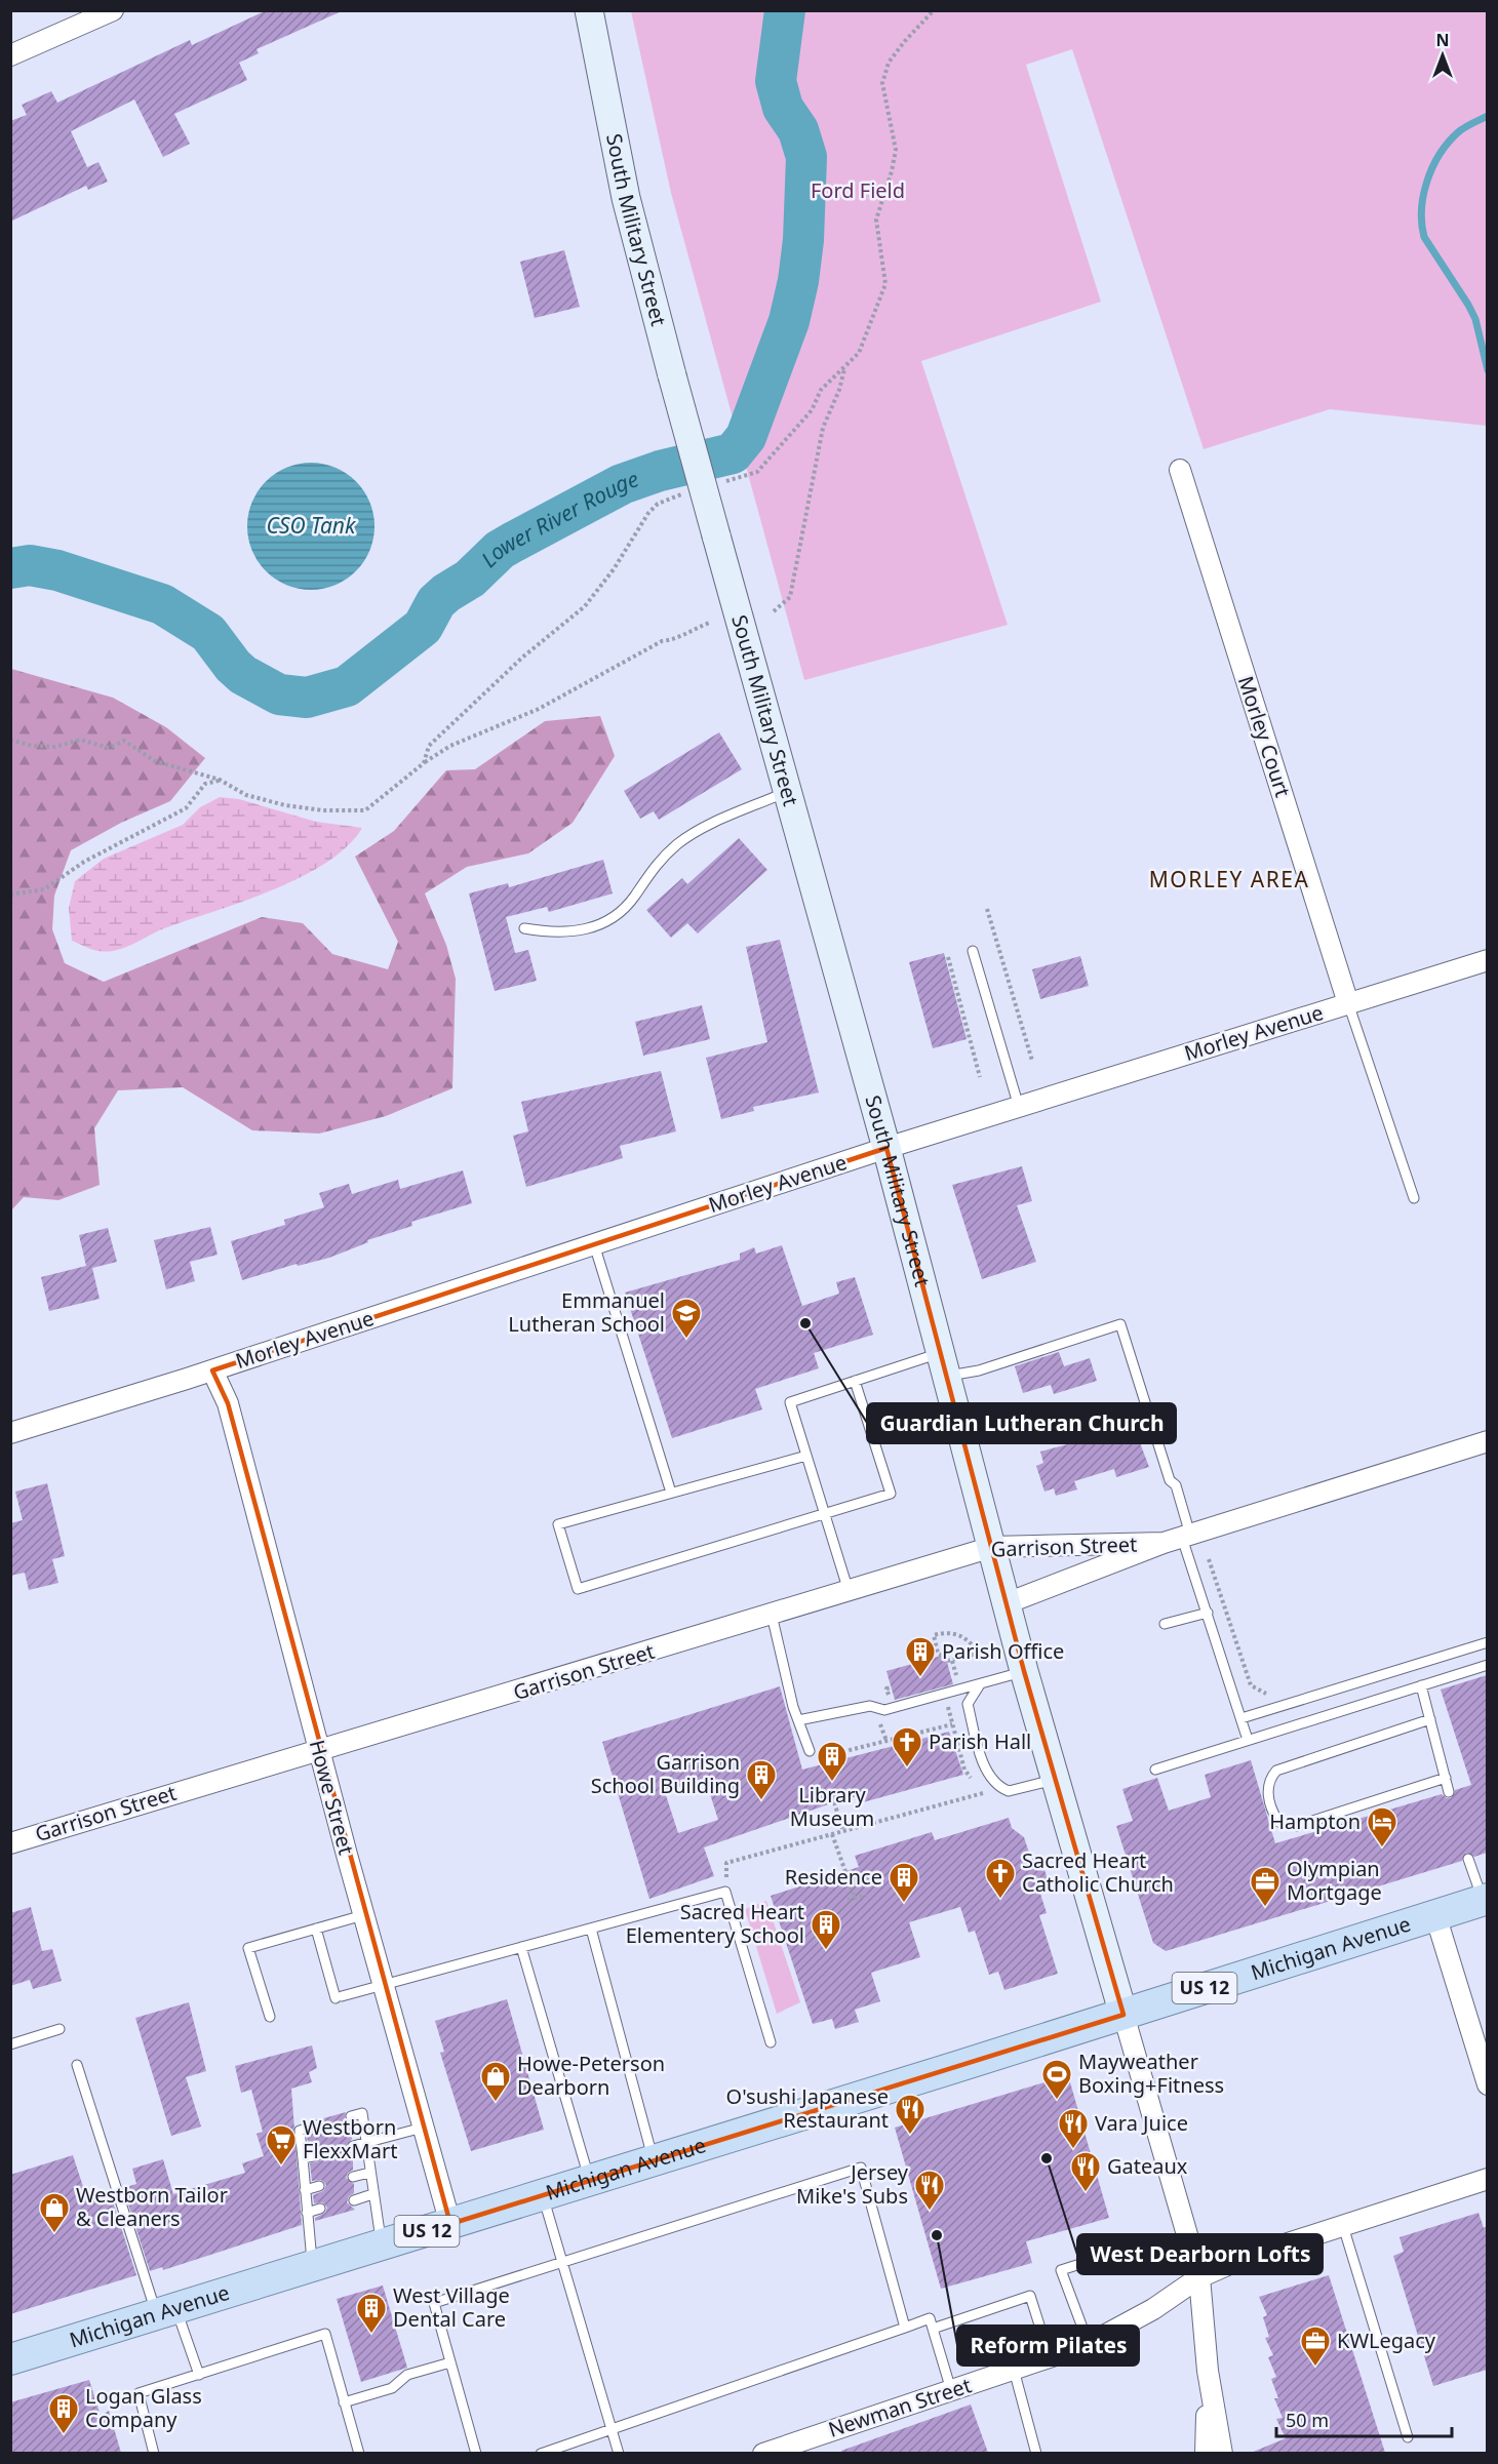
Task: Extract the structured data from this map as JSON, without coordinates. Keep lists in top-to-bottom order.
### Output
{
  "streets": {
    "main road": ["Michigan Avenue", "US 12"],
    "street": [
      "South Military Street",
      "Morley Court",
      "Morley Avenue",
      "Garrison Street",
      "Howe Street",
      "Newman Street"
    ]
  },
  "crossings": [
    ["South Military Street", "Morley Avenue"],
    ["South Military Street", "Garrison Street"],
    ["South Military Street", "Michigan Avenue"],
    ["South Military Street", "Newman Street"],
    ["Morley Court", "Morley Avenue"],
    ["Morley Avenue", "Howe Street"],
    ["Garrison Street", "Howe Street"],
    ["Howe Street", "Michigan Avenue"]
  ],
  "districts": ["MORLEY AREA"],
  "water": ["Lower River Rouge", "CSO Tank"],
  "parks": ["Ford Field"],
  "places": {
    "other": ["Guardian Lutheran Church", "West Dearborn Lofts", "Reform Pilates"],
    "school or university": ["Emmanuel Lutheran School"],
    "building": [
      "Parish Office",
      "Library Museum",
      "Garrison School Building",
      "Residence",
      "Sacred Heart Elementery School",
      "West Village Dental Care",
      "Logan Glass Company"
    ],
    "church": ["Parish Hall", "Sacred Heart Catholic Church"],
    "hotel": ["Hampton"],
    "office": ["Olympian Mortgage", "KWLegacy"],
    "sports": ["Mayweather Boxing+Fitness"],
    "shop": ["Howe-Peterson Dearborn", "Westborn Tailor & Cleaners"],
    "restaurant": [
      "O'sushi Japanese Restaurant",
      "Vara Juice",
      "Gateaux",
      "Jersey Mike's Subs"
    ],
    "supermarket": ["Westborn FlexxMart"]
  },
  "scale_bar": "50 m",
  "north": "top"
}
